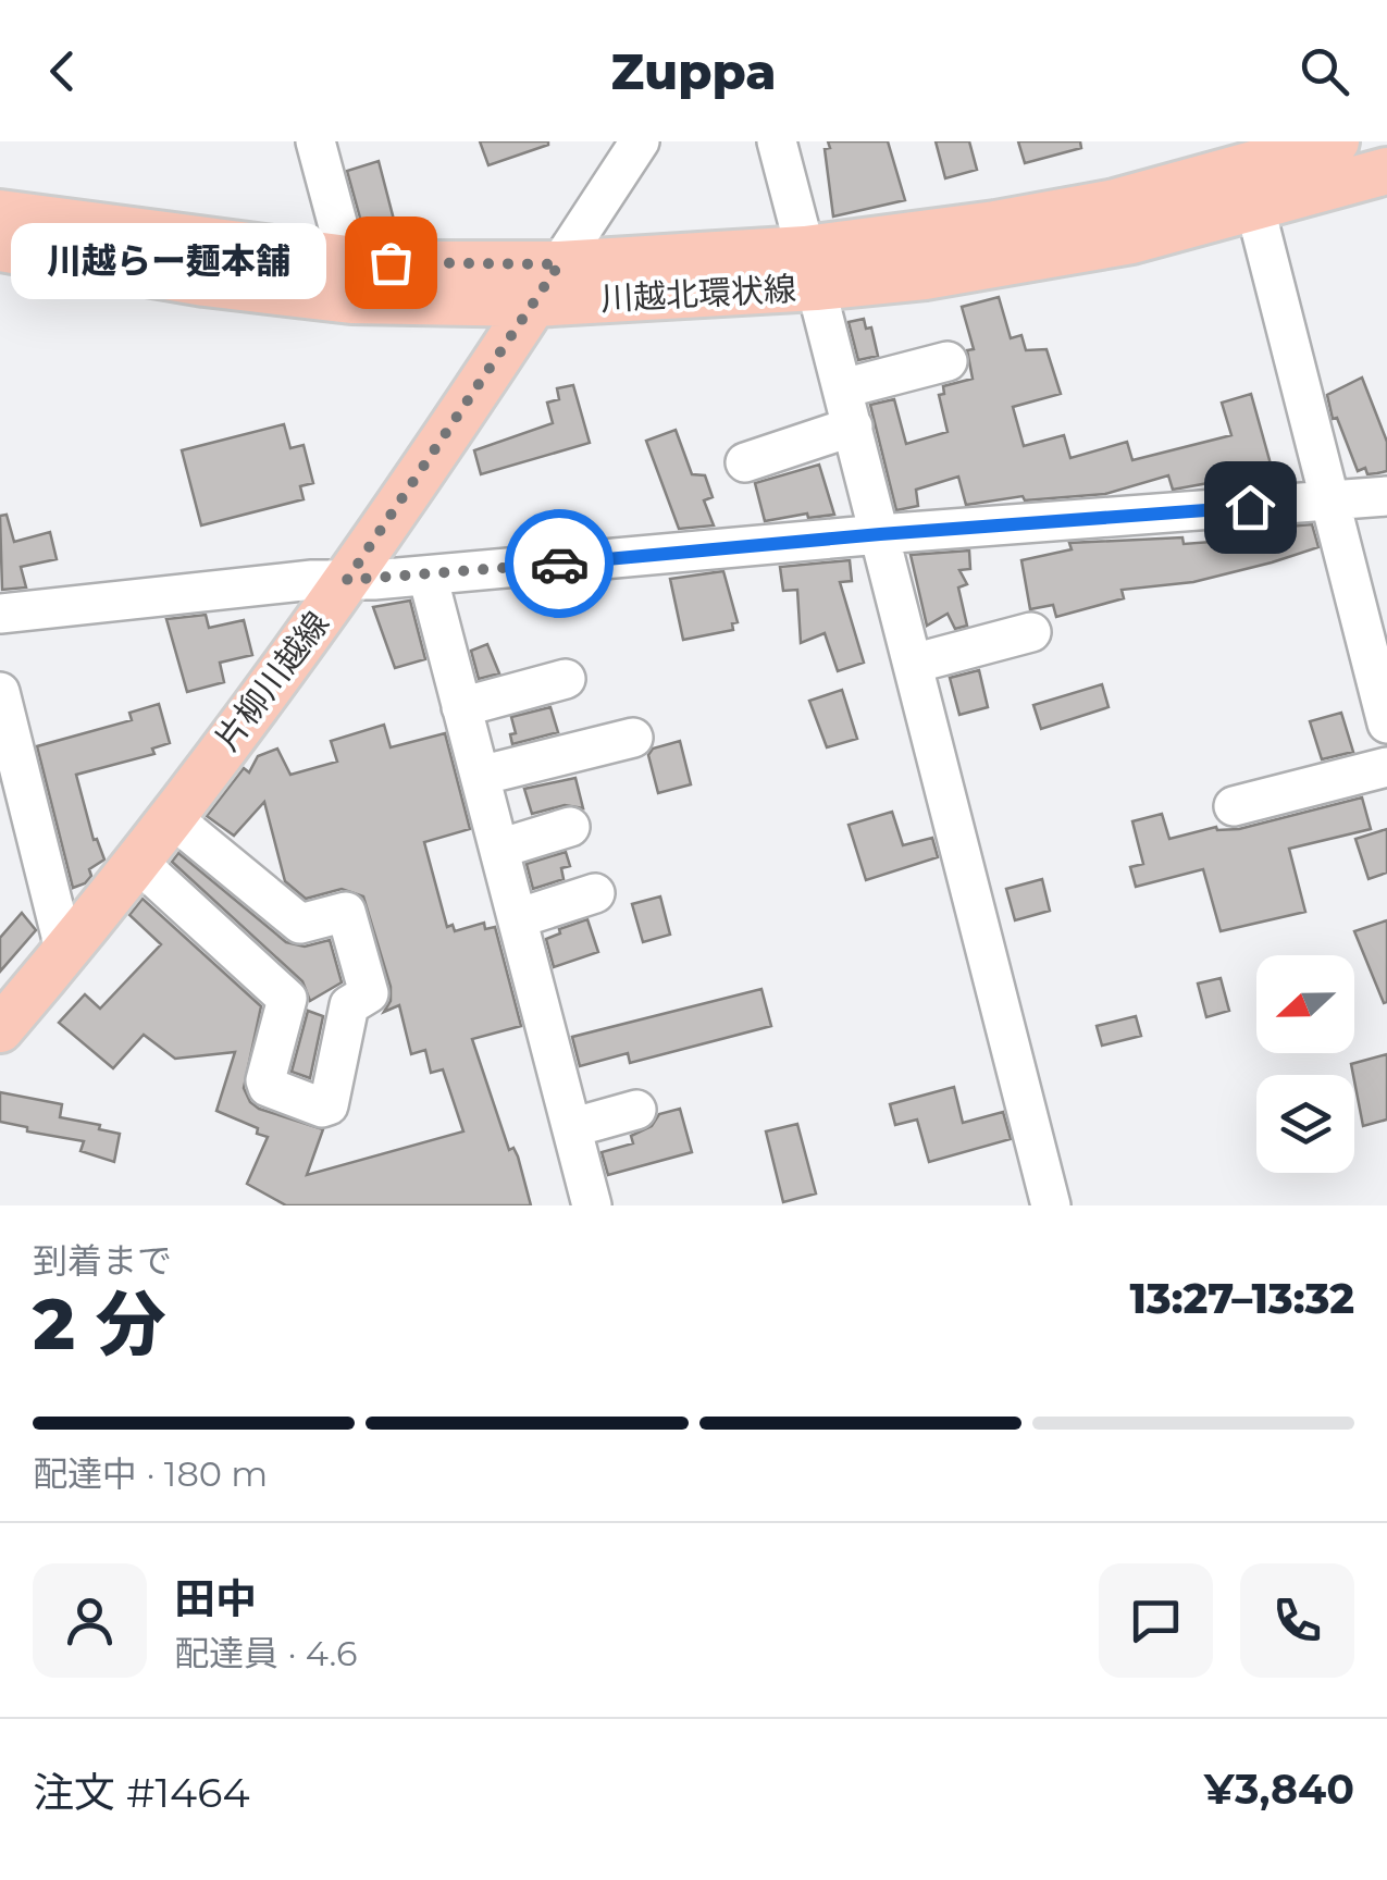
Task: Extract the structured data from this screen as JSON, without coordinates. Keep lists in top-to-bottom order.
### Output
{
  "streets": {
    "main road": ["川越北環状線", "片柳川越線"]
  },
  "crossings": [
    ["川越北環状線", "片柳川越線"]
  ],
  "places": ["川越らー麺本舗"],
  "north": "left",
  "page": {
    "header": "Zuppa",
    "bubble": "川越らー麺本舗",
    "heading": ["2 分", "到着まで", "13:27–13:32"],
    "panel": [
      "田中",
      "配達員 · 4.6",
      "注文 #1464",
      "¥3,840"
    ],
    "bar": "配達中 · 180 m"
  }
}
